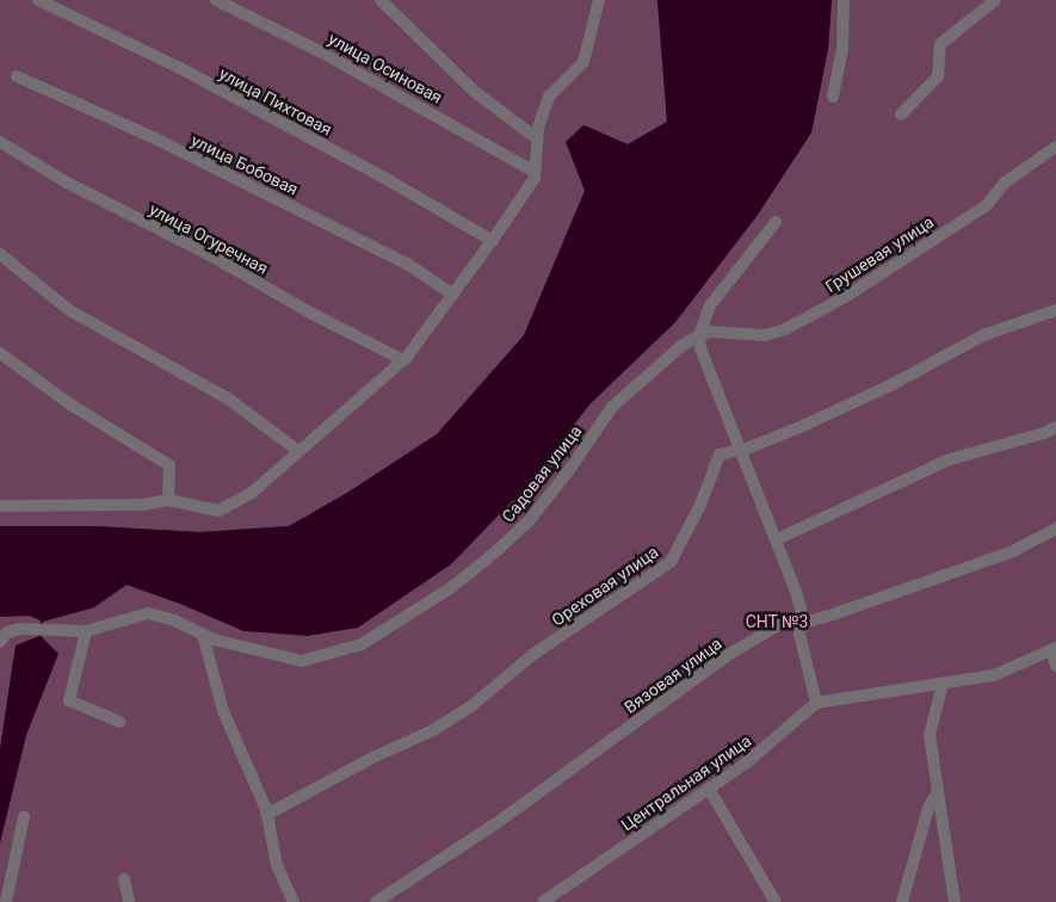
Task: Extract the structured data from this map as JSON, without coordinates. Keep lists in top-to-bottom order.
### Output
{
  "streets": {
    "street": [
      "улица Осиновая",
      "улица Пихтовая",
      "улица Бобовая",
      "улица Огуречная",
      "Грушевая улица",
      "Садовая улица",
      "Ореховая улица",
      "Вязовая улица",
      "Центральная улица"
    ]
  },
  "crossings": [
    ["Грушевая улица", "Садовая улица"]
  ],
  "parks": ["СНТ №3"]
}
